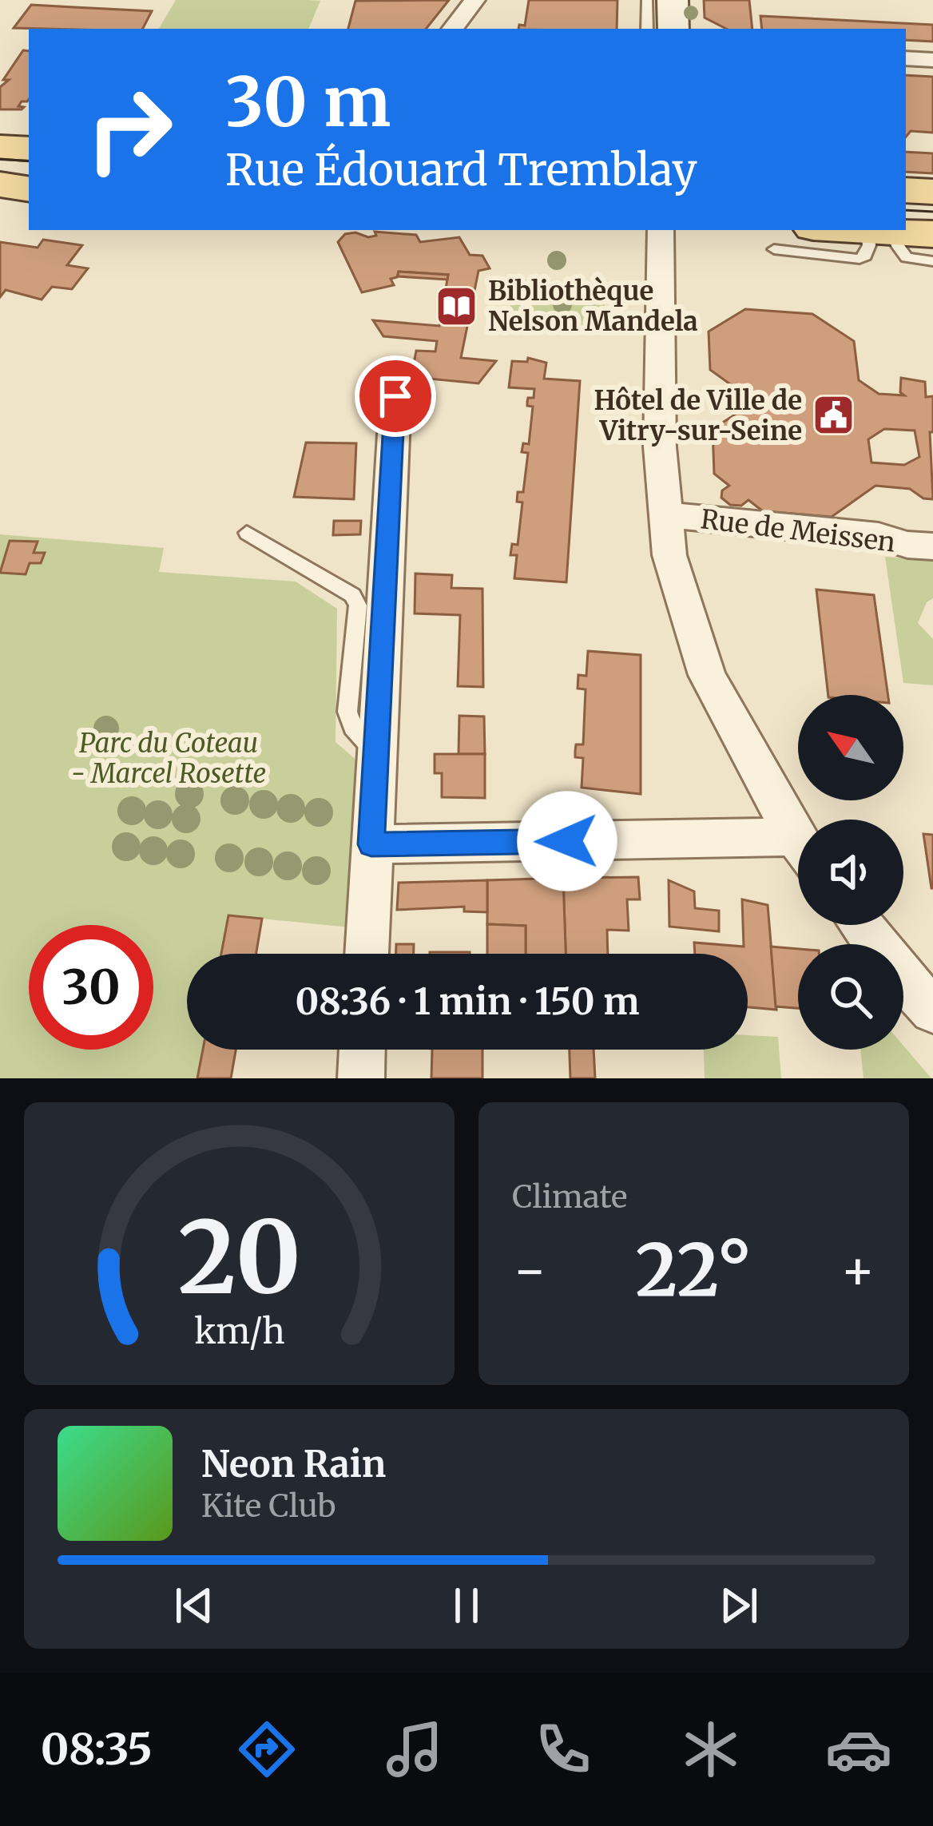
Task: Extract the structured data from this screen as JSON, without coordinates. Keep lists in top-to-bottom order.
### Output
{
  "streets": {
    "street": ["Rue de Meissen"]
  },
  "parks": ["Parc du Coteau - Marcel Rosette"],
  "places": {
    "library": ["Bibliothèque Nelson Mandela"],
    "public building": ["Hôtel de Ville de Vitry-sur-Seine"]
  },
  "north": "top left",
  "page": {
    "turn": ["30 m", "Rue Édouard Tremblay"],
    "limit": "30",
    "trip": "08:36 · 1 min · 150 m",
    "tile": "Climate",
    "heat": ["−", "22°", "+"],
    "song": ["Neon Rain", "Kite Club"],
    "tabs": "08:35",
    "gauge": ["20", "km/h"]
  }
}
